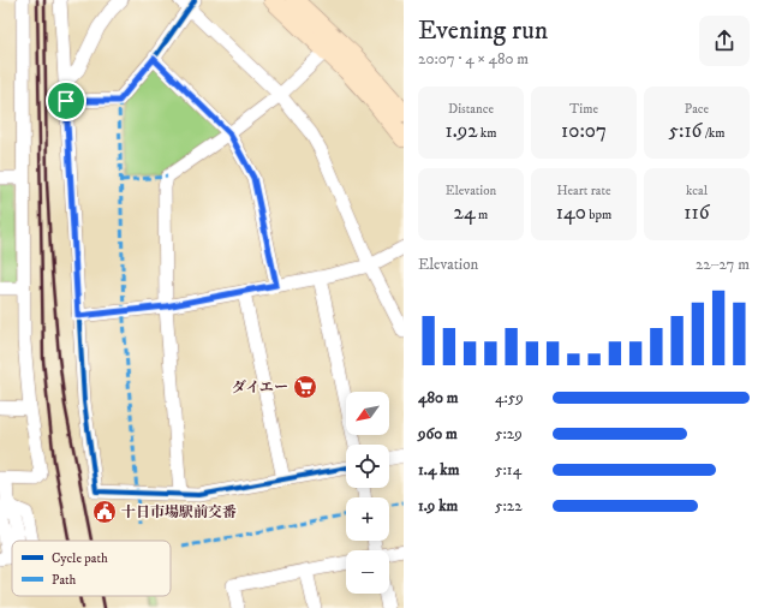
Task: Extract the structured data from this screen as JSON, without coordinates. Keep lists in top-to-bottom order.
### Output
{
  "places": {
    "supermarket": ["ダイエー"],
    "public building": ["十日市場駅前交番"]
  },
  "legend": ["Cycle path", "Path"],
  "north": "bottom left",
  "page": {
    "heading": ["Evening run", "20:07 · 4 × 480 m"],
    "stats": [
      ["Distance", "1.92 km"],
      ["Time", "10:07"],
      ["Pace", "5:16 /km"],
      ["Elevation", "24 m"],
      ["Heart rate", "140 bpm"],
      ["kcal", "116"]
    ],
    "chart": ["Elevation", "22–27 m"],
    "list": [
      {
        "name": "480 m",
        "note": "4:59"
      },
      {
        "name": "960 m",
        "note": "5:29"
      },
      {
        "name": "1.4 km",
        "note": "5:14"
      },
      {
        "name": "1.9 km",
        "note": "5:22"
      }
    ],
    "map_buttons": ["+", "−"]
  }
}
